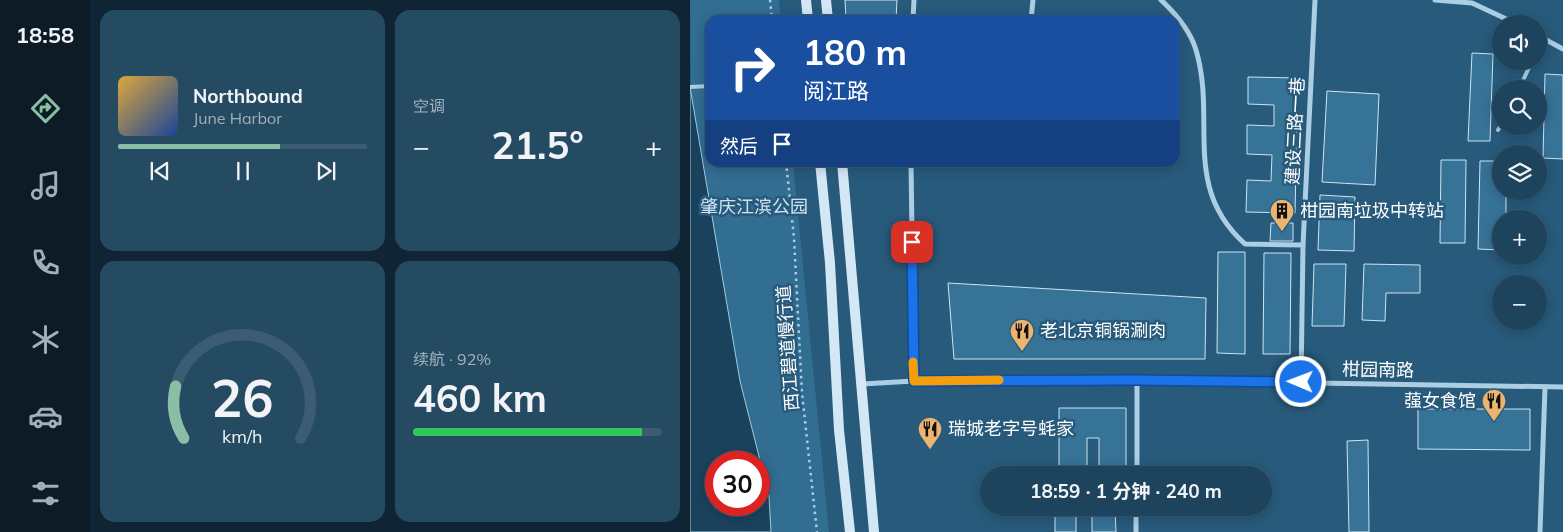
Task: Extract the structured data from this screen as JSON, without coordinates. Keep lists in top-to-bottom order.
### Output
{
  "streets": {
    "street": ["建设三路一巷", "柑园南路"],
    "path": ["西江碧道慢行道"]
  },
  "crossings": [
    ["建设三路一巷", "柑园南路"]
  ],
  "parks": ["肇庆江滨公园"],
  "places": {
    "building": ["柑园南垃圾中转站"],
    "restaurant": ["老北京铜锅涮肉", "蔃女食馆", "瑞城老字号蚝家"]
  },
  "page": {
    "tabs": "18:58",
    "tile": [
      "空调",
      ["续航 · 92%", "460 km"]
    ],
    "map_buttons": ["+", "−"],
    "turn": ["180 m", "阅江路"],
    "song": ["Northbound", "June Harbor"],
    "then": "然后",
    "heat": ["−", "21.5°", "+"],
    "limit": "30",
    "trip": "18:59 · 1 分钟 · 240 m",
    "gauge": ["26", "km/h"]
  }
}
